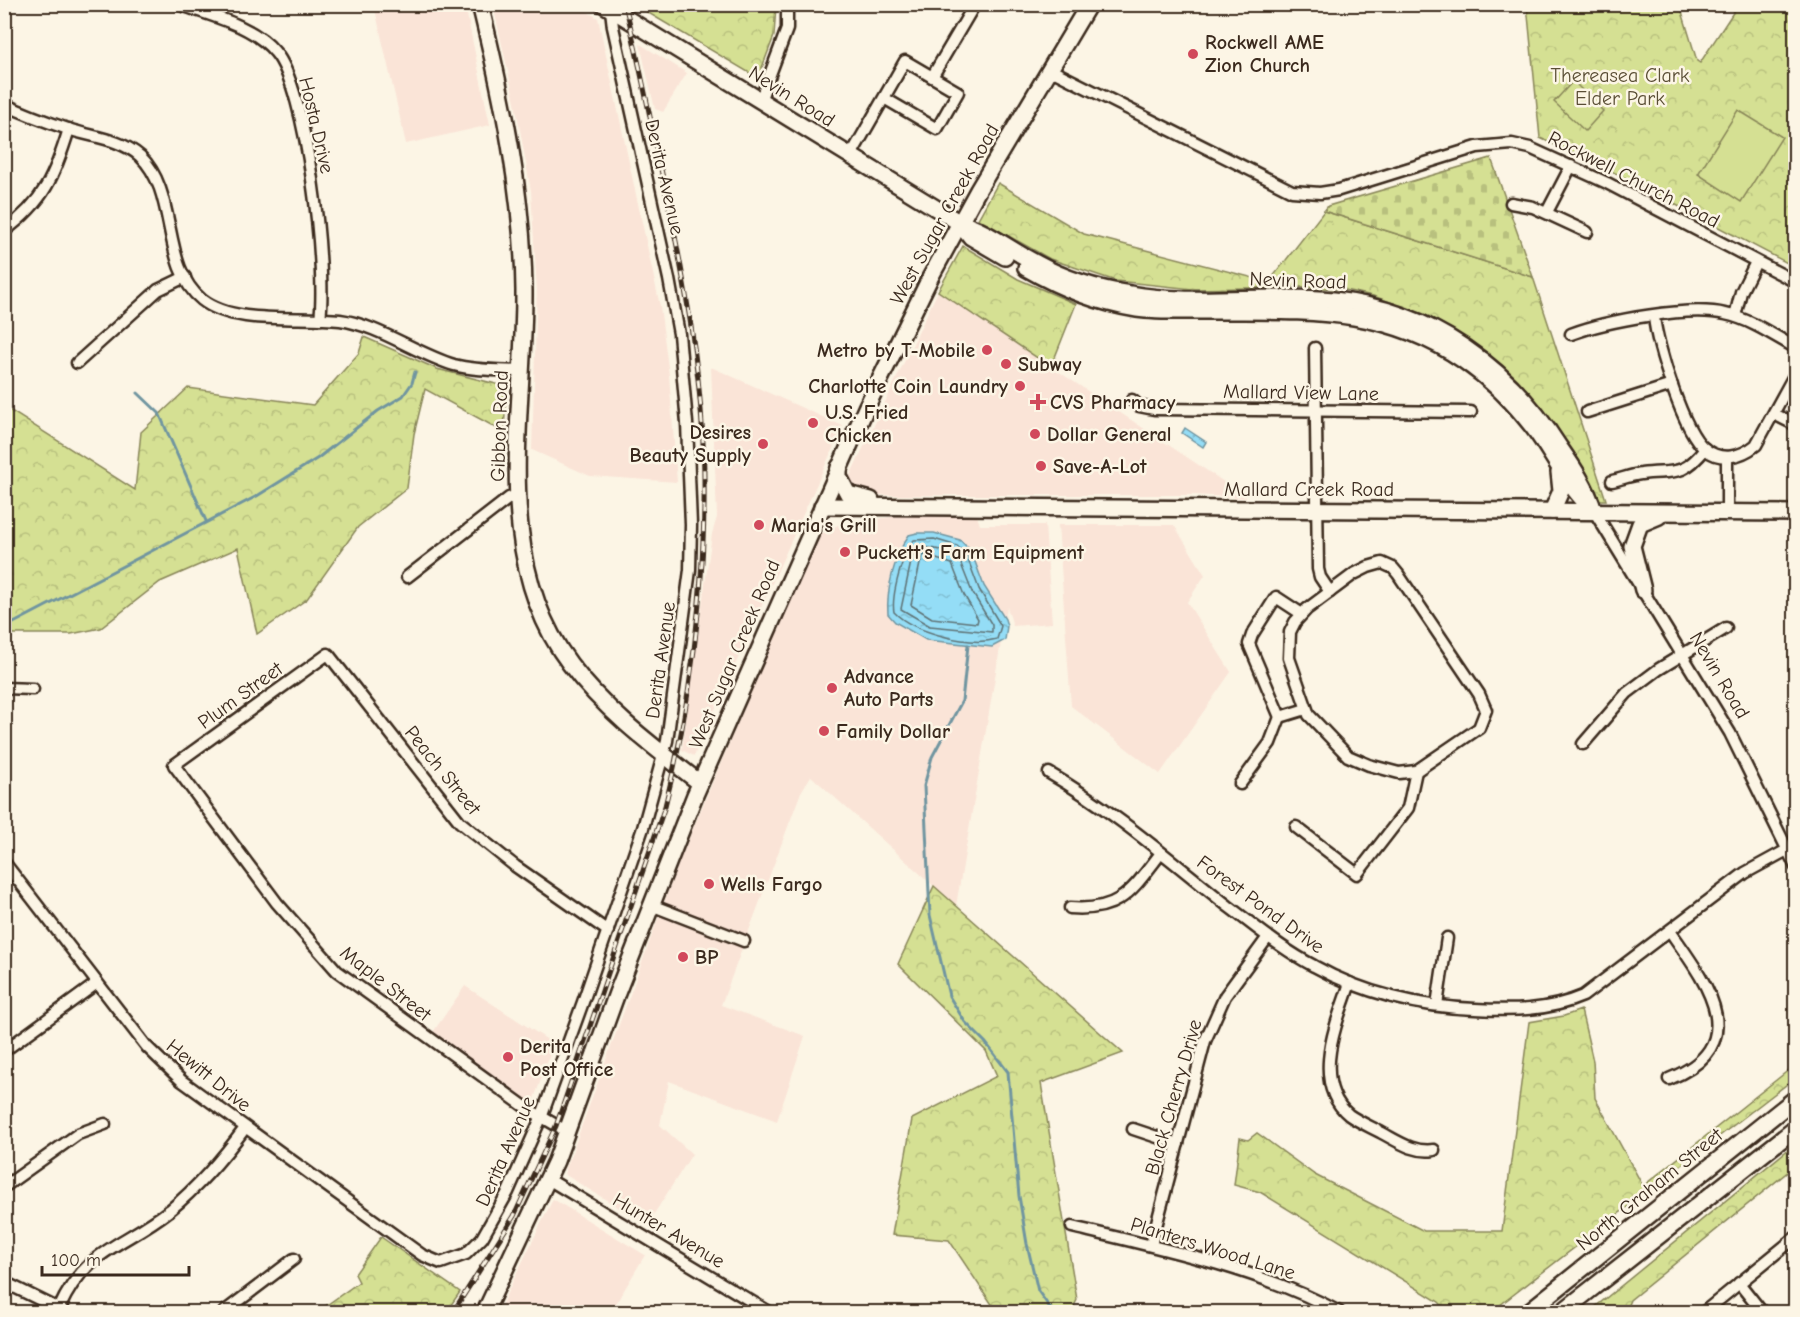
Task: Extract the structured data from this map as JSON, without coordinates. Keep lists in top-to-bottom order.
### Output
{
  "streets": {
    "main road": [
      "Nevin Road",
      "West Sugar Creek Road",
      "Gibbon Road",
      "Mallard Creek Road",
      "North Graham Street"
    ],
    "street": [
      "Hosta Drive",
      "Derita Avenue",
      "Rockwell Church Road",
      "Mallard View Lane",
      "Plum Street",
      "Peach Street",
      "Forest Pond Drive",
      "Maple Street",
      "Hewitt Drive",
      "Black Cherry Drive",
      "Hunter Avenue",
      "Planters Wood Lane"
    ]
  },
  "crossings": [
    ["Nevin Road", "Derita Avenue"],
    ["Nevin Road", "West Sugar Creek Road"],
    ["Nevin Road", "Mallard Creek Road"],
    ["Nevin Road", "Forest Pond Drive"],
    ["Derita Avenue", "Gibbon Road"],
    ["Derita Avenue", "Peach Street"],
    ["Derita Avenue", "Maple Street"],
    ["Derita Avenue", "Hewitt Drive"],
    ["Rockwell Church Road", "West Sugar Creek Road"],
    ["West Sugar Creek Road", "Gibbon Road"],
    ["West Sugar Creek Road", "Mallard Creek Road"],
    ["West Sugar Creek Road", "Maple Street"],
    ["West Sugar Creek Road", "Hunter Avenue"],
    ["Plum Street", "Peach Street"],
    ["Plum Street", "Maple Street"],
    ["Forest Pond Drive", "Black Cherry Drive"],
    ["Black Cherry Drive", "Planters Wood Lane"]
  ],
  "parks": ["Thereasea Clark Elder Park"],
  "places": {
    "other": [
      "Rockwell AME Zion Church",
      "Metro by T-Mobile",
      "Subway",
      "Charlotte Coin Laundry",
      "U.S. Fried Chicken",
      "Dollar General",
      "Desires Beauty Supply",
      "Save-A-Lot",
      "Maria's Grill",
      "Puckett's Farm Equipment",
      "Advance Auto Parts",
      "Family Dollar",
      "Wells Fargo",
      "BP",
      "Derita Post Office"
    ],
    "health": ["CVS Pharmacy"]
  },
  "scale_bar": "100 m"
}
